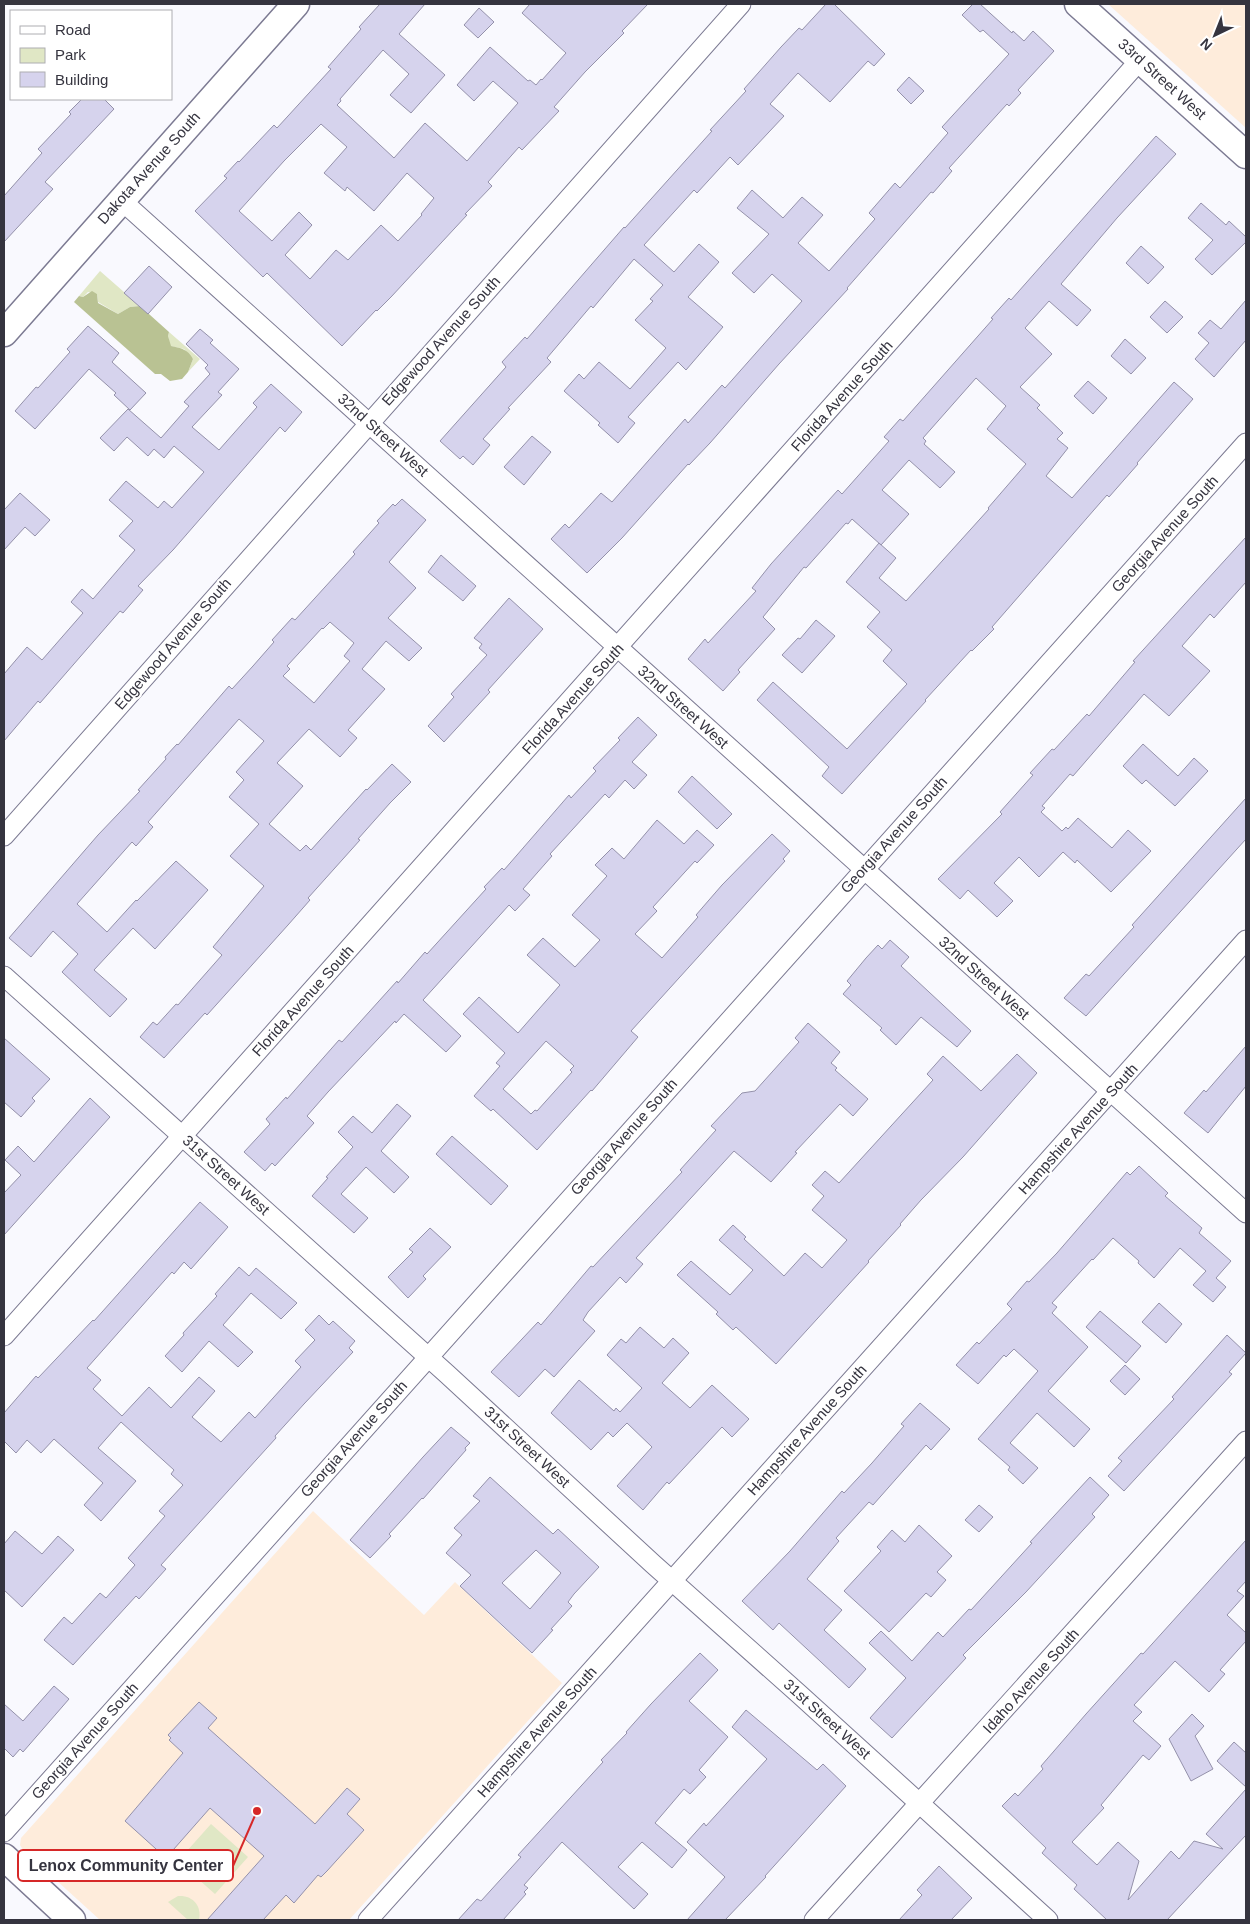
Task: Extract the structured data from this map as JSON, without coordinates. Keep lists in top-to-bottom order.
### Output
{
  "streets": {
    "street": [
      "33rd Street West",
      "Dakota Avenue South",
      "Edgewood Avenue South",
      "Florida Avenue South",
      "32nd Street West",
      "Georgia Avenue South",
      "Hampshire Avenue South",
      "31st Street West",
      "Idaho Avenue South"
    ]
  },
  "crossings": [
    ["33rd Street West", "Florida Avenue South"],
    ["Dakota Avenue South", "32nd Street West"],
    ["Edgewood Avenue South", "32nd Street West"],
    ["Florida Avenue South", "32nd Street West"],
    ["Florida Avenue South", "31st Street West"],
    ["32nd Street West", "Georgia Avenue South"],
    ["32nd Street West", "Hampshire Avenue South"],
    ["Georgia Avenue South", "31st Street West"],
    ["Hampshire Avenue South", "31st Street West"],
    ["31st Street West", "Idaho Avenue South"]
  ],
  "places": ["Lenox Community Center"],
  "legend": ["Road", "Park", "Building"],
  "north": "bottom left"
}
